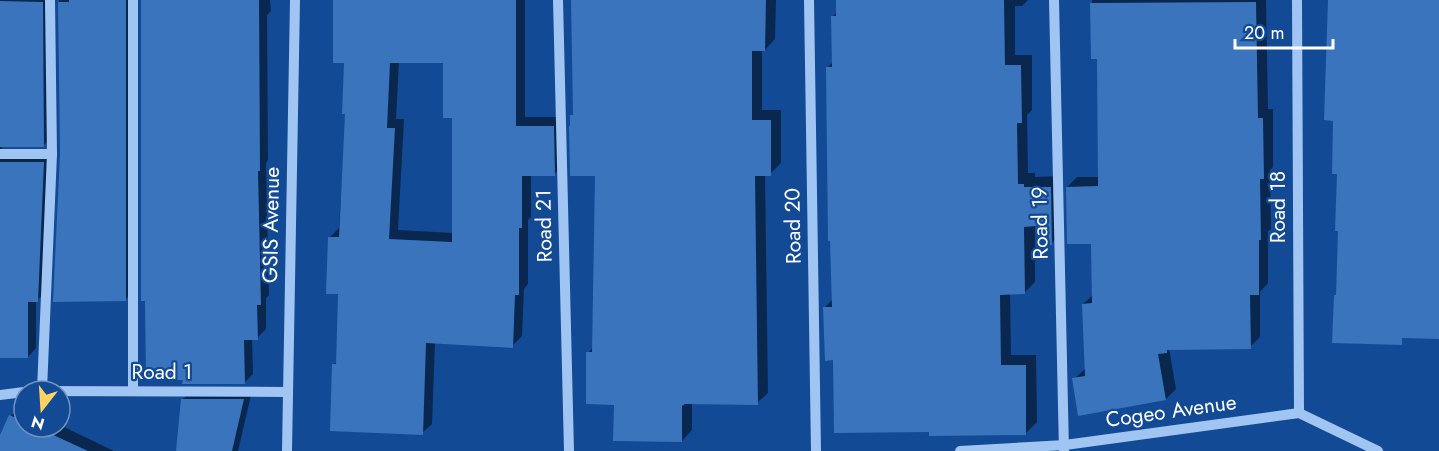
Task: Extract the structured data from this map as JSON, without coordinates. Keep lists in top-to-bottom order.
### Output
{
  "streets": {
    "street": [
      "Road 18",
      "Road 19",
      "GSIS Avenue",
      "Road 21",
      "Road 20",
      "Road 1",
      "Cogeo Avenue"
    ]
  },
  "crossings": [
    ["Road 18", "Cogeo Avenue"],
    ["Road 19", "Cogeo Avenue"],
    ["GSIS Avenue", "Road 1"]
  ],
  "scale_bar": "20 m",
  "north": "bottom"
}
